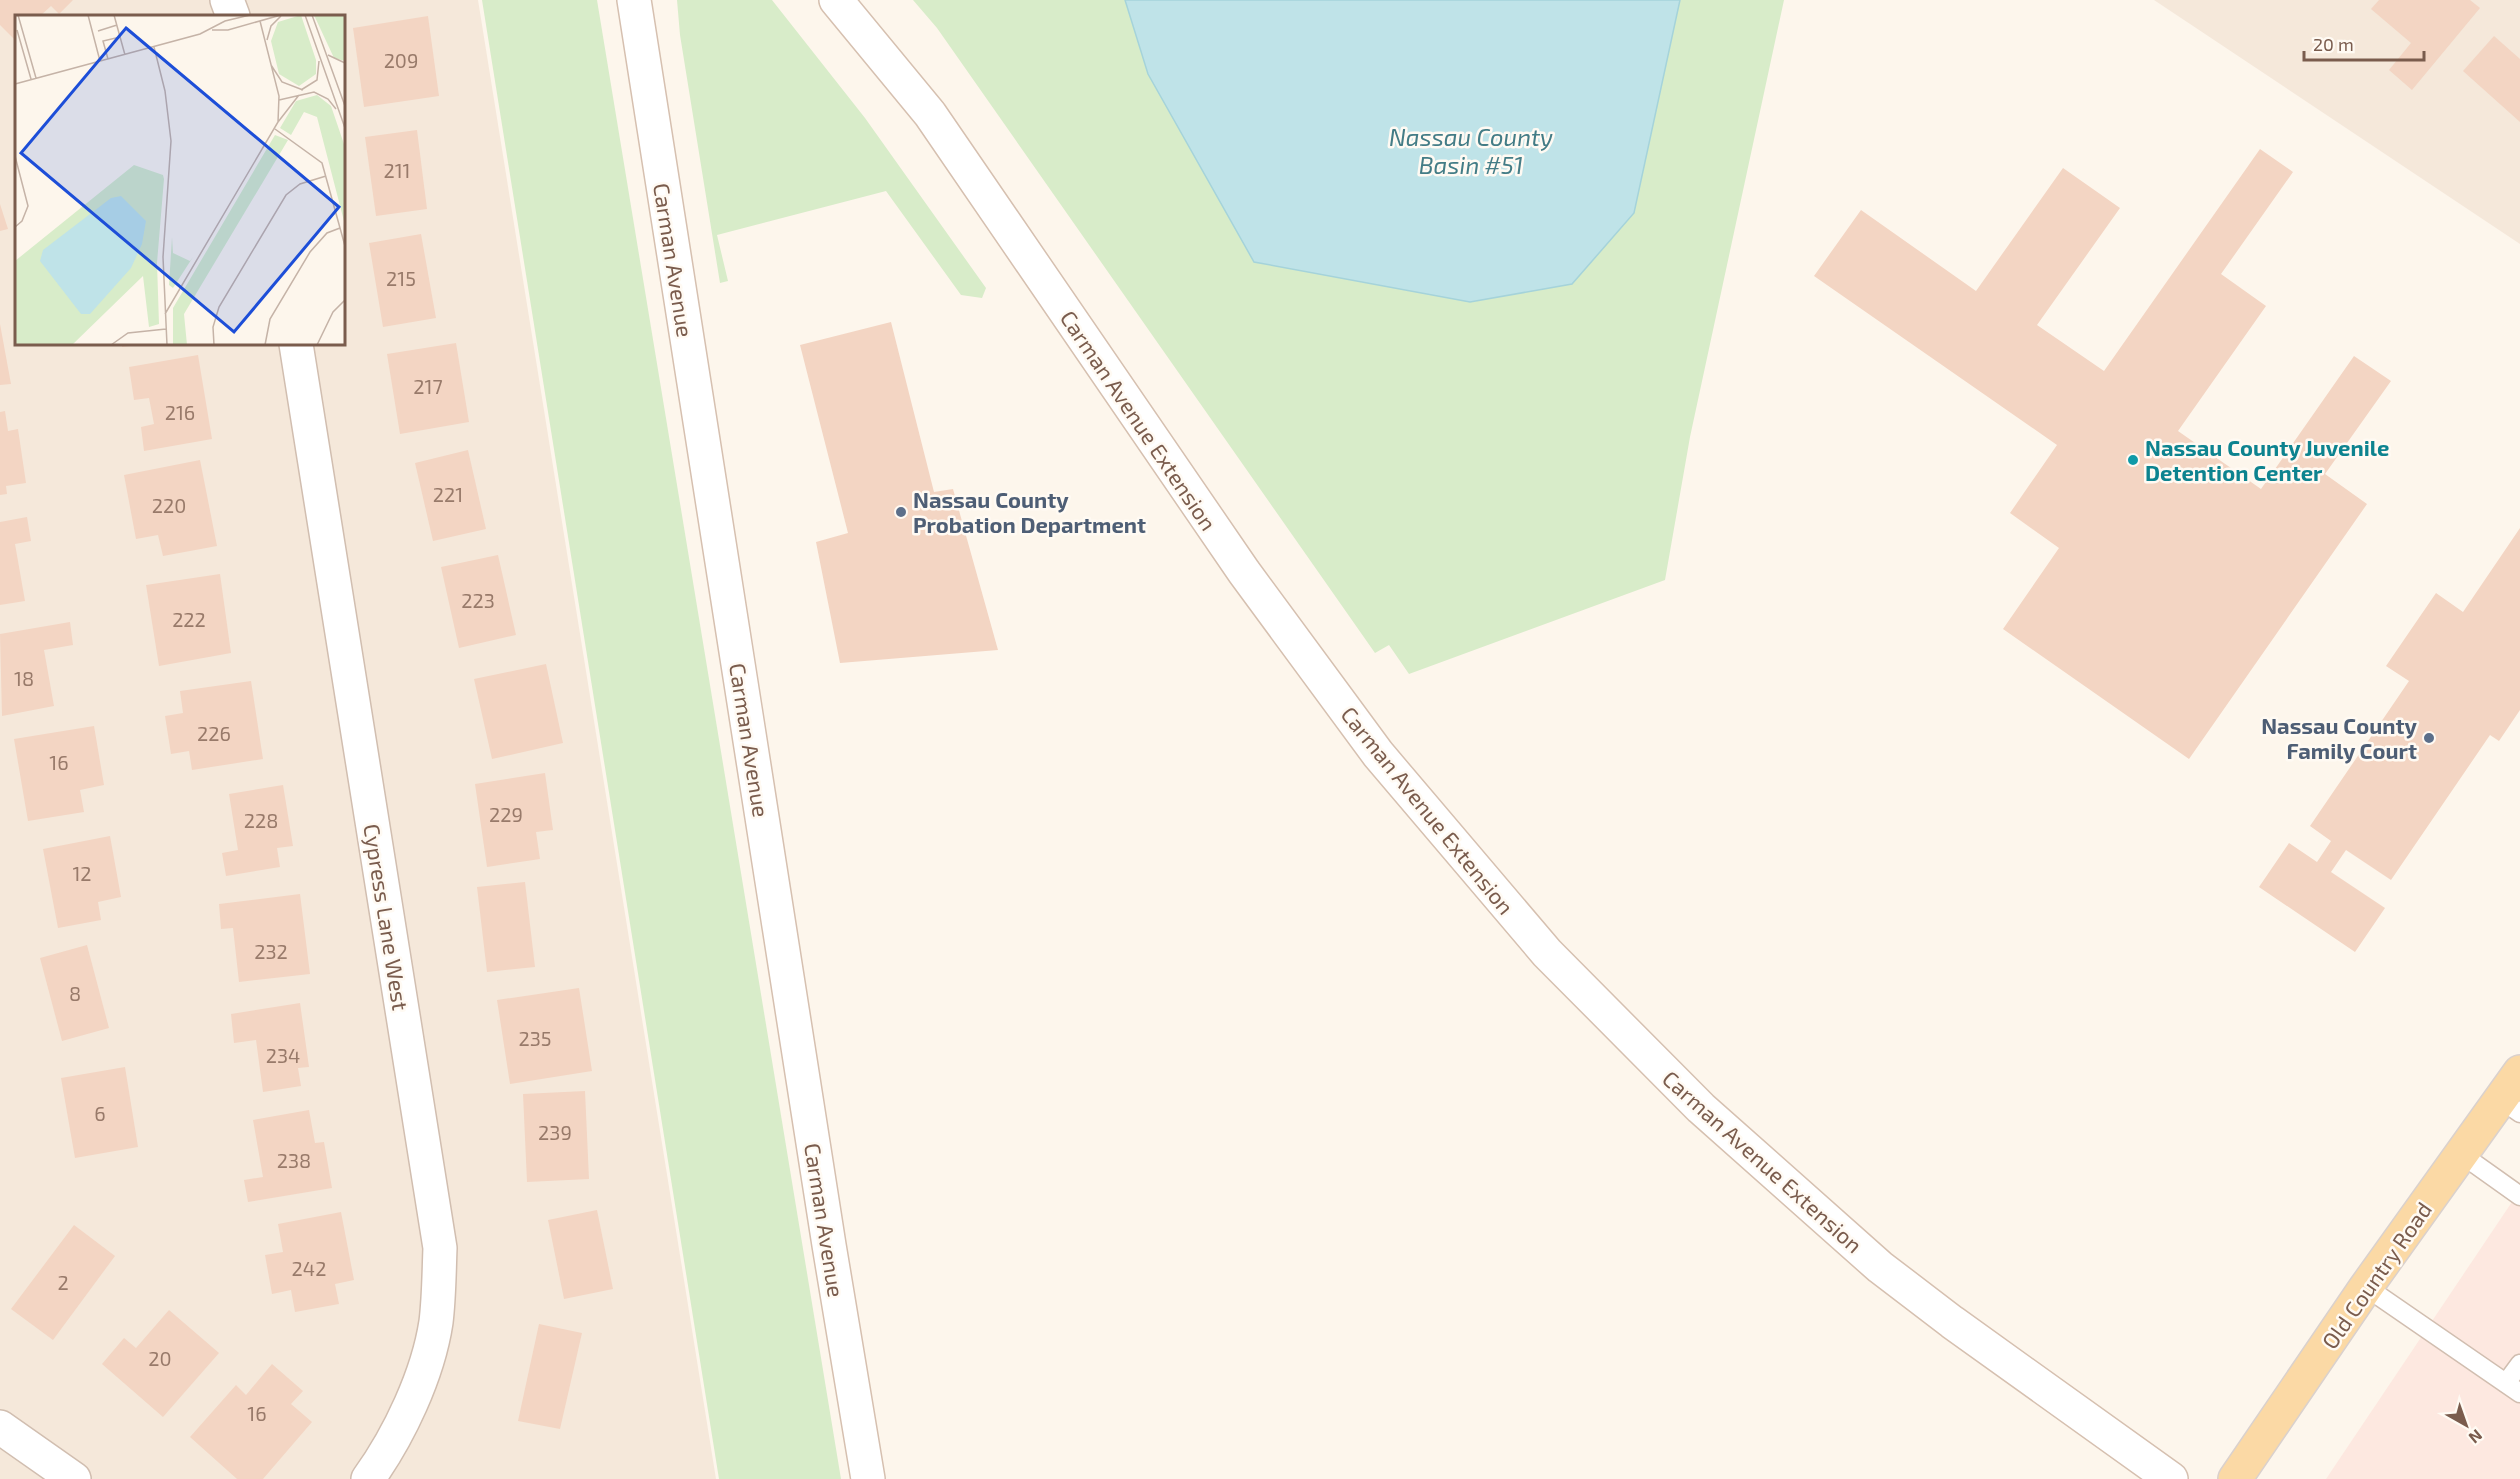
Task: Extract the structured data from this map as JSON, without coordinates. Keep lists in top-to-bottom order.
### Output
{
  "streets": {
    "main road": [
      "Carman Avenue",
      "Carman Avenue Extension",
      "Cypress Lane West",
      "Old Country Road"
    ]
  },
  "water": ["Nassau County Basin #51"],
  "places": ["Nassau County Juvenile Detention Center", "Nassau County Probation Department", "Nassau County Family Court"],
  "house_numbers": [
    "209",
    "211",
    "215",
    "217",
    "216",
    "221",
    "220",
    "223",
    "222",
    "18",
    "226",
    "16",
    "229",
    "228",
    "12",
    "232",
    "8",
    "235",
    "234",
    "6",
    "239",
    "238",
    "242",
    "2",
    "20",
    "16"
  ],
  "scale_bar": "20 m",
  "north": "bottom right"
}
